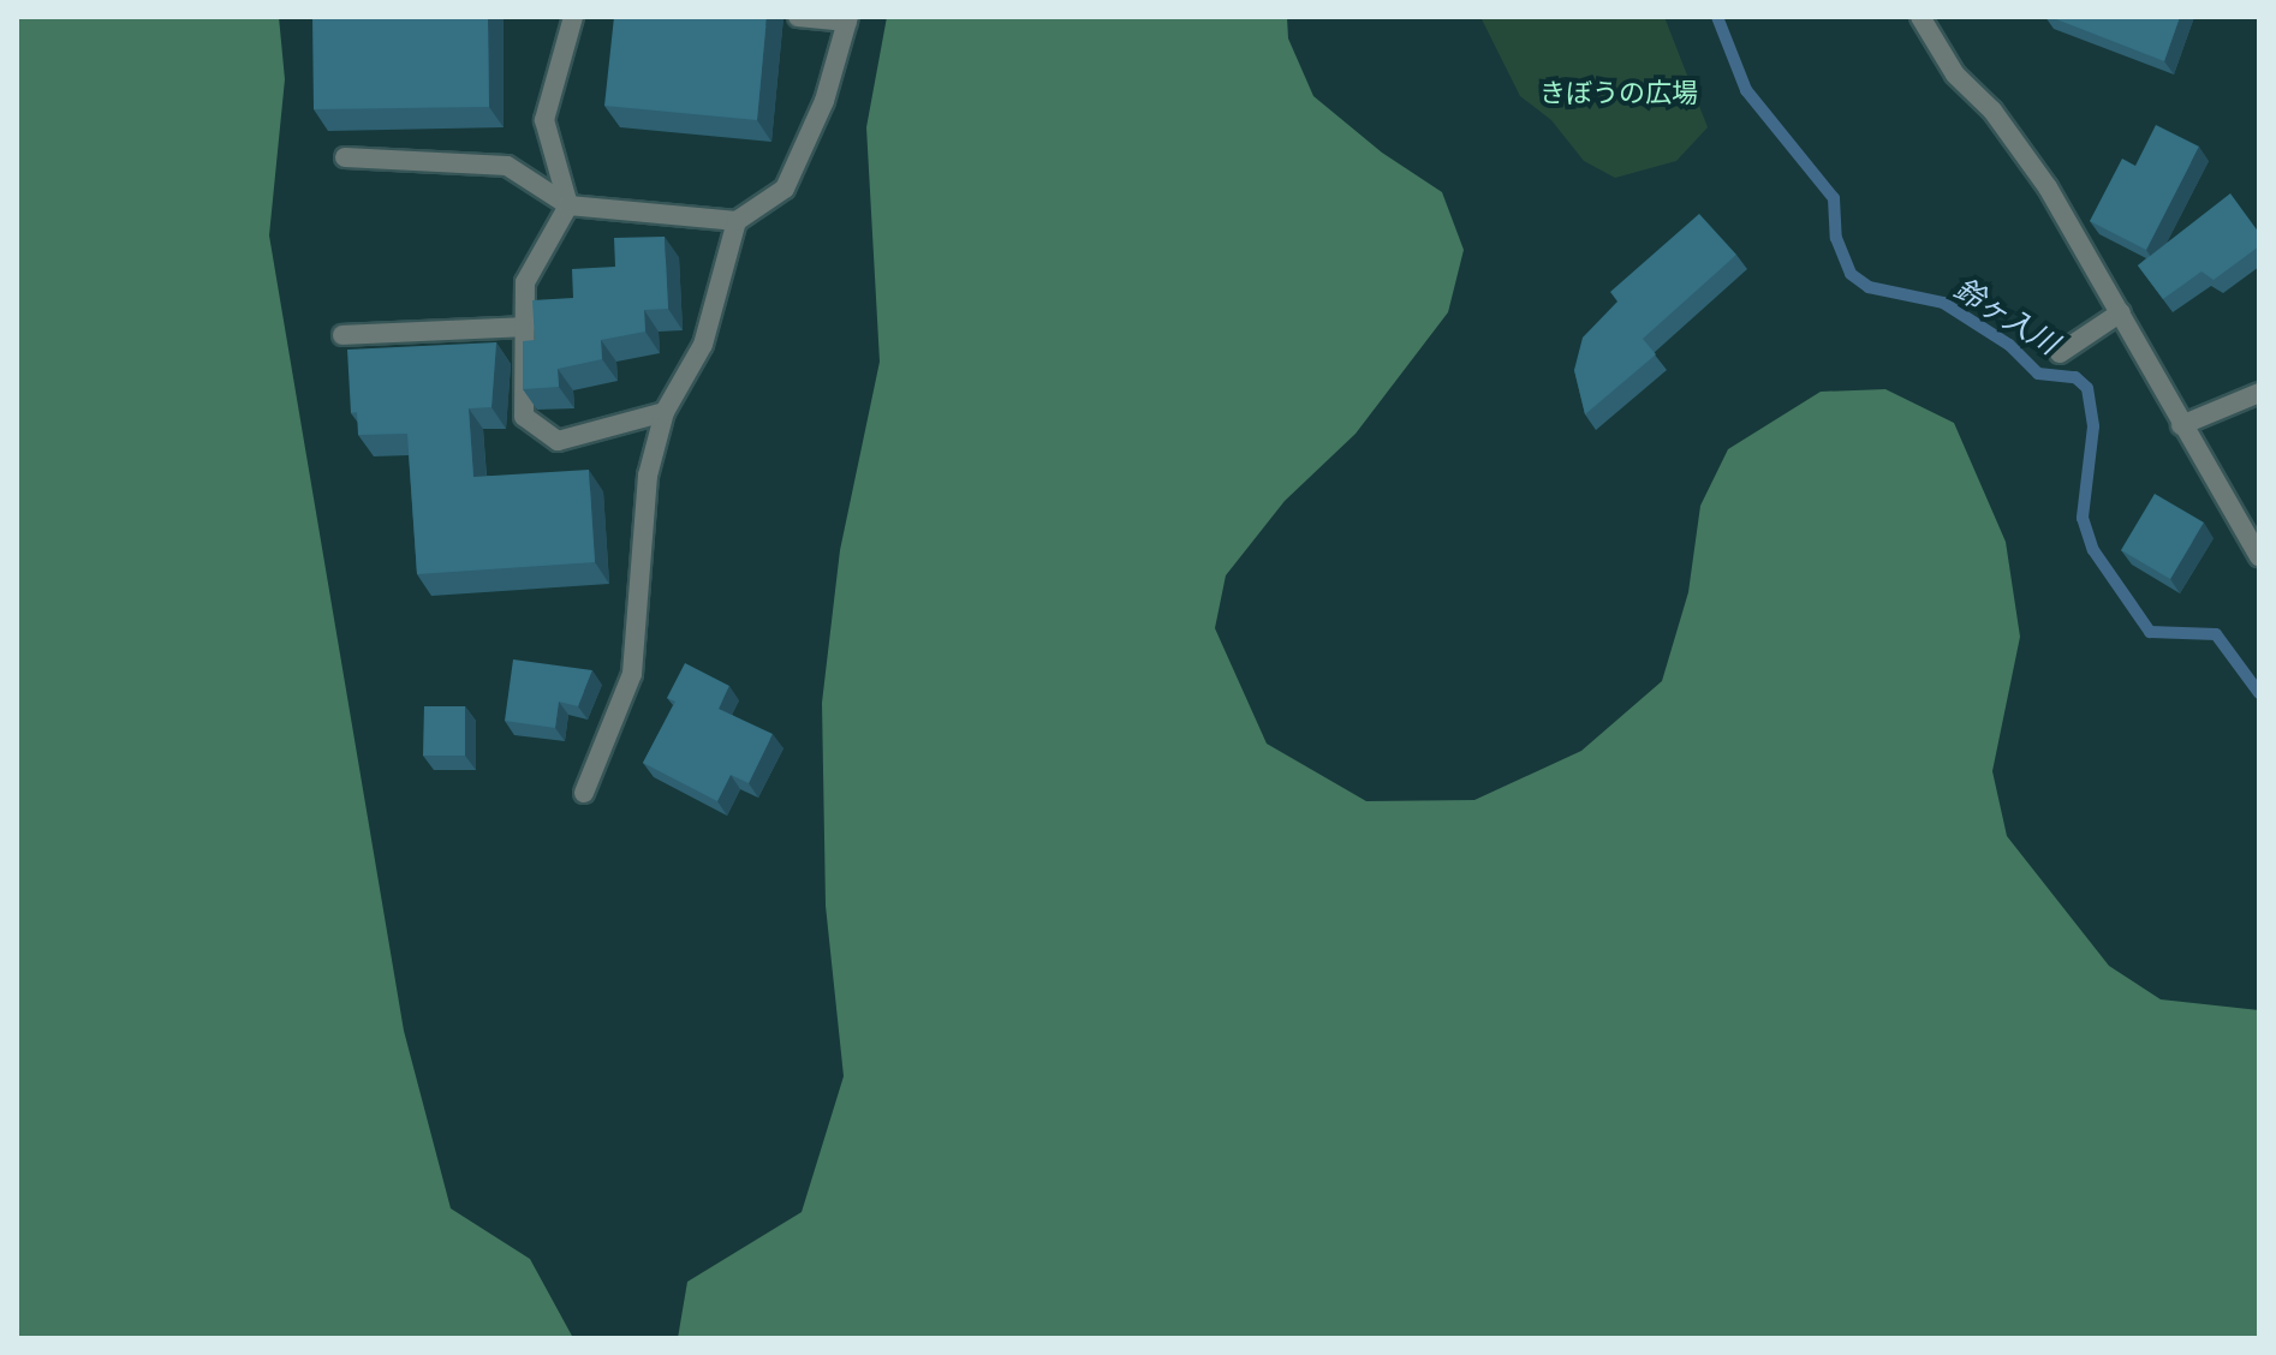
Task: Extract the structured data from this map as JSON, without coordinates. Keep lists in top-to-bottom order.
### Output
{
  "water": ["鈴ヶ入川"],
  "parks": ["きぼうの広場"]
}
